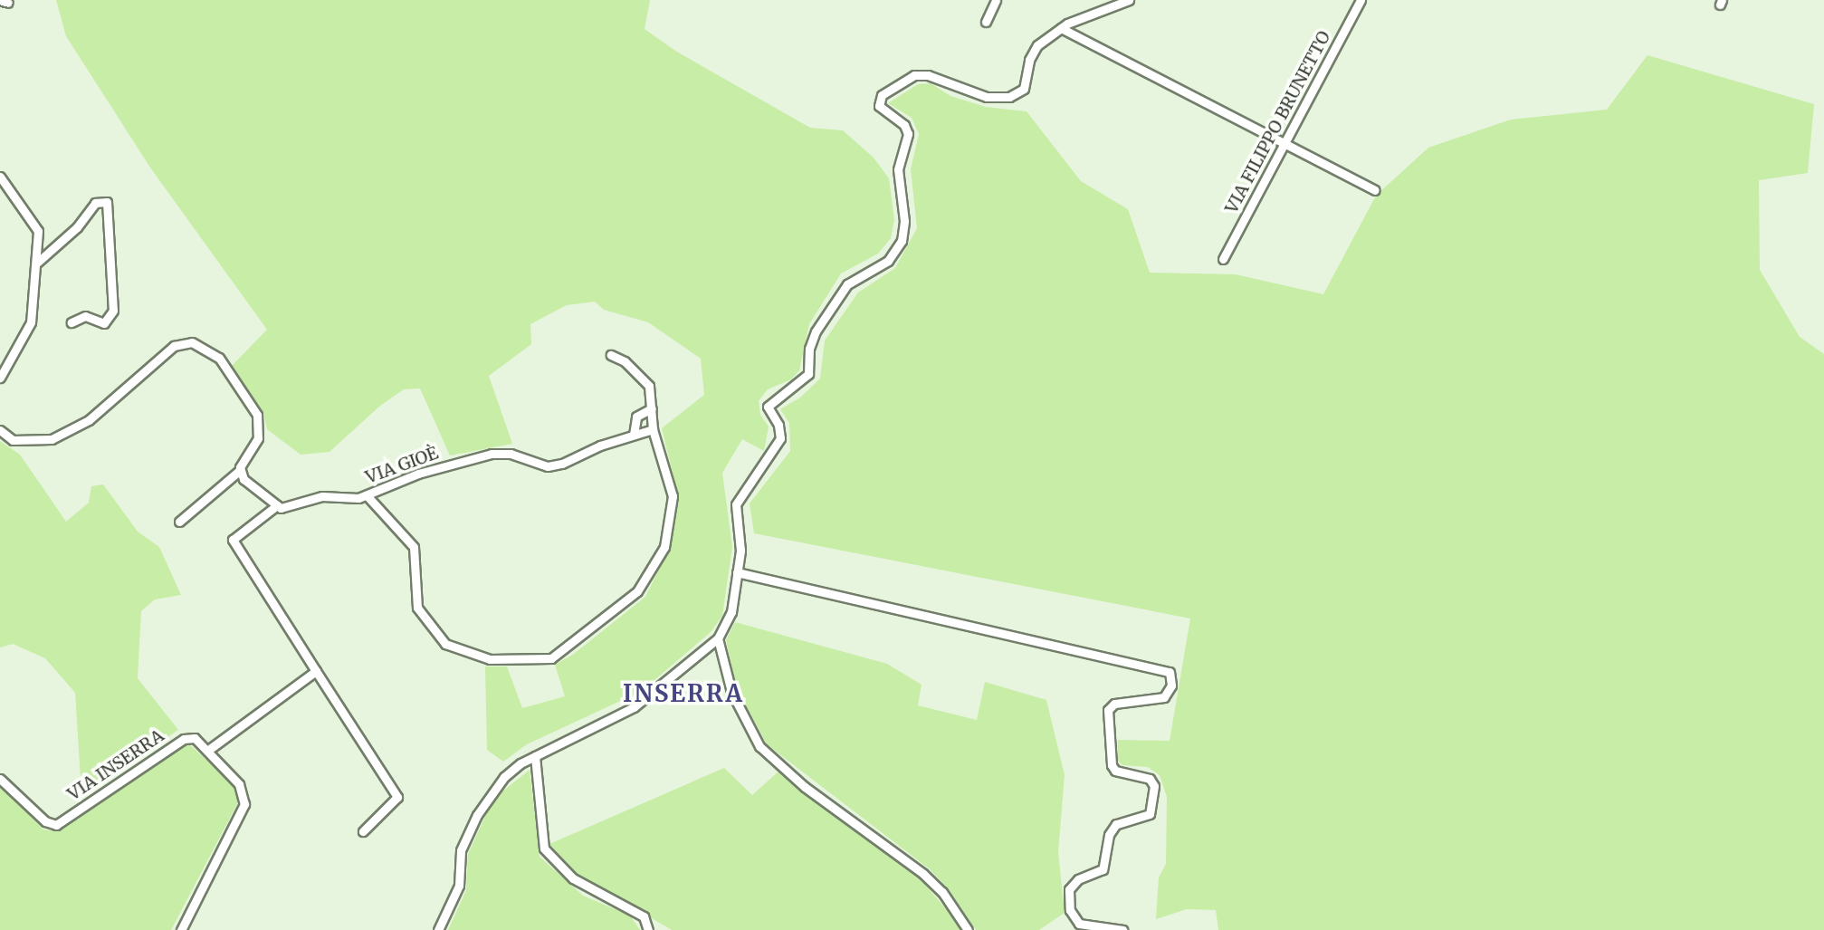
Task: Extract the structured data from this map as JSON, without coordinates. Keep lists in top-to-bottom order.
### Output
{
  "streets": {
    "street": ["VIA FILIPPO BRUNETTO", "VIA GIOÈ", "VIA INSERRA"]
  },
  "districts": ["INSERRA"]
}
